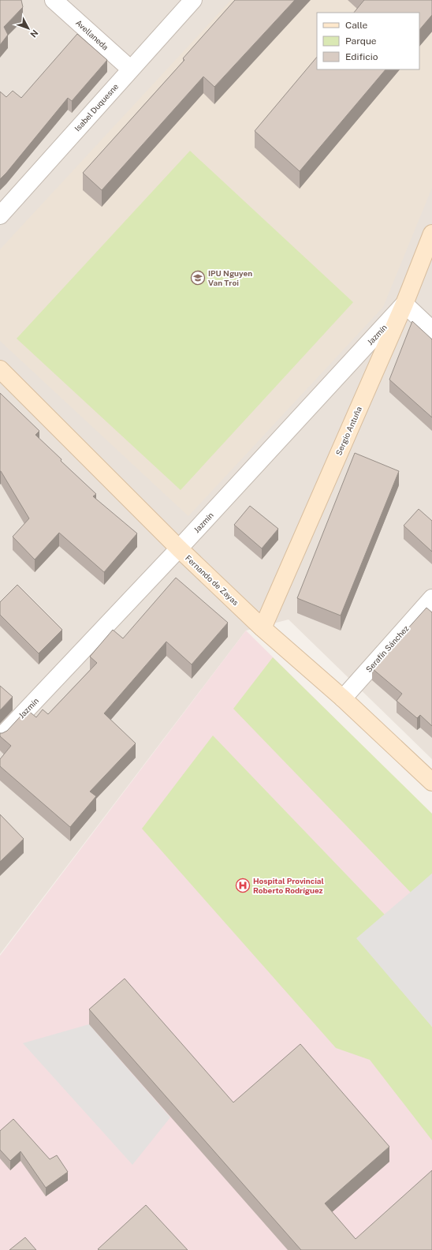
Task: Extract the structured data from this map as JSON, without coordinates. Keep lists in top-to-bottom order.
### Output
{
  "streets": {
    "street": [
      "Avellaneda",
      "Isabel Duquesne",
      "Jazmín",
      "Sergio Antuña",
      "Fernando de Zayas",
      "Serafín Sánchez"
    ]
  },
  "crossings": [
    ["Avellaneda", "Isabel Duquesne"],
    ["Jazmín", "Sergio Antuña"],
    ["Jazmín", "Fernando de Zayas"],
    ["Sergio Antuña", "Fernando de Zayas"],
    ["Fernando de Zayas", "Serafín Sánchez"]
  ],
  "places": {
    "school or university": ["IPU Nguyen Van Troi"],
    "hospital": ["Hospital Provincial Roberto Rodríguez"]
  },
  "legend": ["Calle", "Parque", "Edificio"],
  "north": "bottom right"
}
